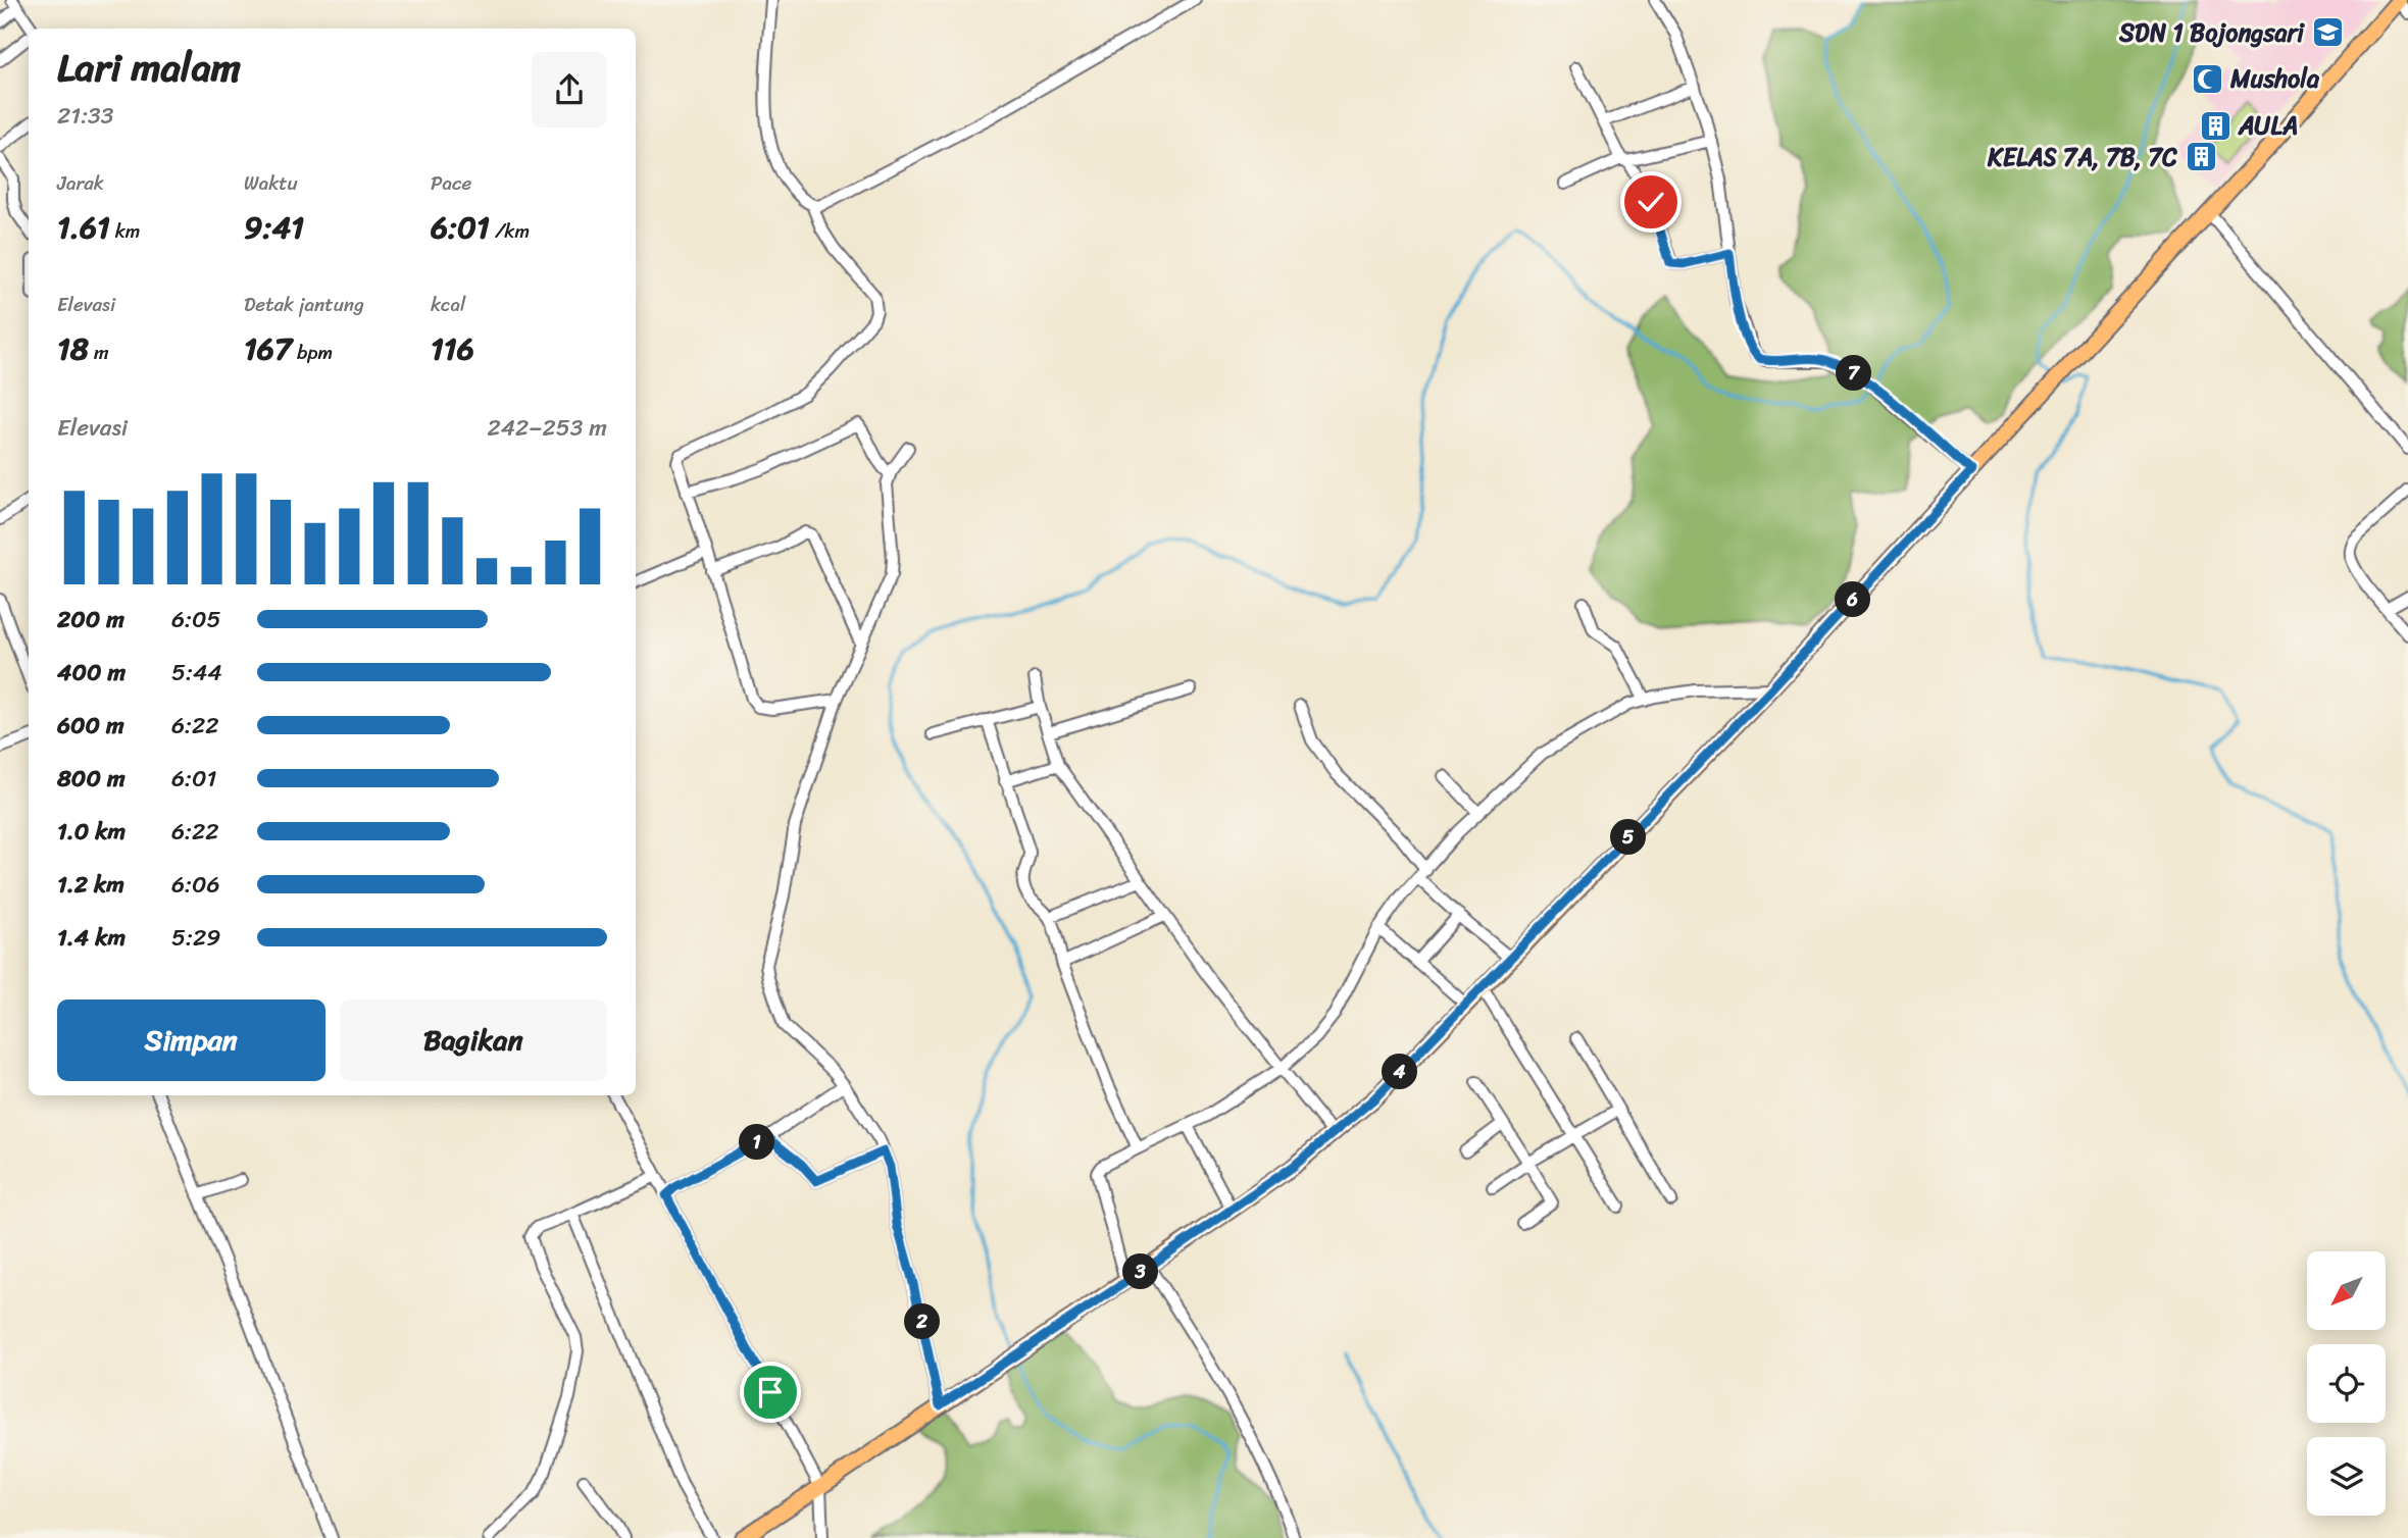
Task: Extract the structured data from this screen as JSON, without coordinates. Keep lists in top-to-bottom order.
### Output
{
  "places": {
    "school or university": ["SDN 1 Bojongsari"],
    "mosque": ["Mushola"],
    "building": ["AULA", "KELAS 7A, 7B, 7C"]
  },
  "north": "bottom left",
  "page": {
    "heading": ["Lari malam", "21:33"],
    "stats": [
      ["Jarak", "1.61 km"],
      ["Waktu", "9:41"],
      ["Pace", "6:01 /km"],
      ["Elevasi", "18 m"],
      ["Detak jantung", "167 bpm"],
      ["kcal", "116"]
    ],
    "pins": [
      "7",
      "6",
      "5",
      "4",
      "1",
      "3",
      "2"
    ],
    "chart": ["Elevasi", "242–253 m"],
    "list": [
      {
        "name": "200 m",
        "note": "6:05"
      },
      {
        "name": "400 m",
        "note": "5:44"
      },
      {
        "name": "600 m",
        "note": "6:22"
      },
      {
        "name": "800 m",
        "note": "6:01"
      },
      {
        "name": "1.0 km",
        "note": "6:22"
      },
      {
        "name": "1.2 km",
        "note": "6:06"
      },
      {
        "name": "1.4 km",
        "note": "5:29"
      }
    ],
    "buttons": ["Simpan", "Bagikan"]
  }
}
